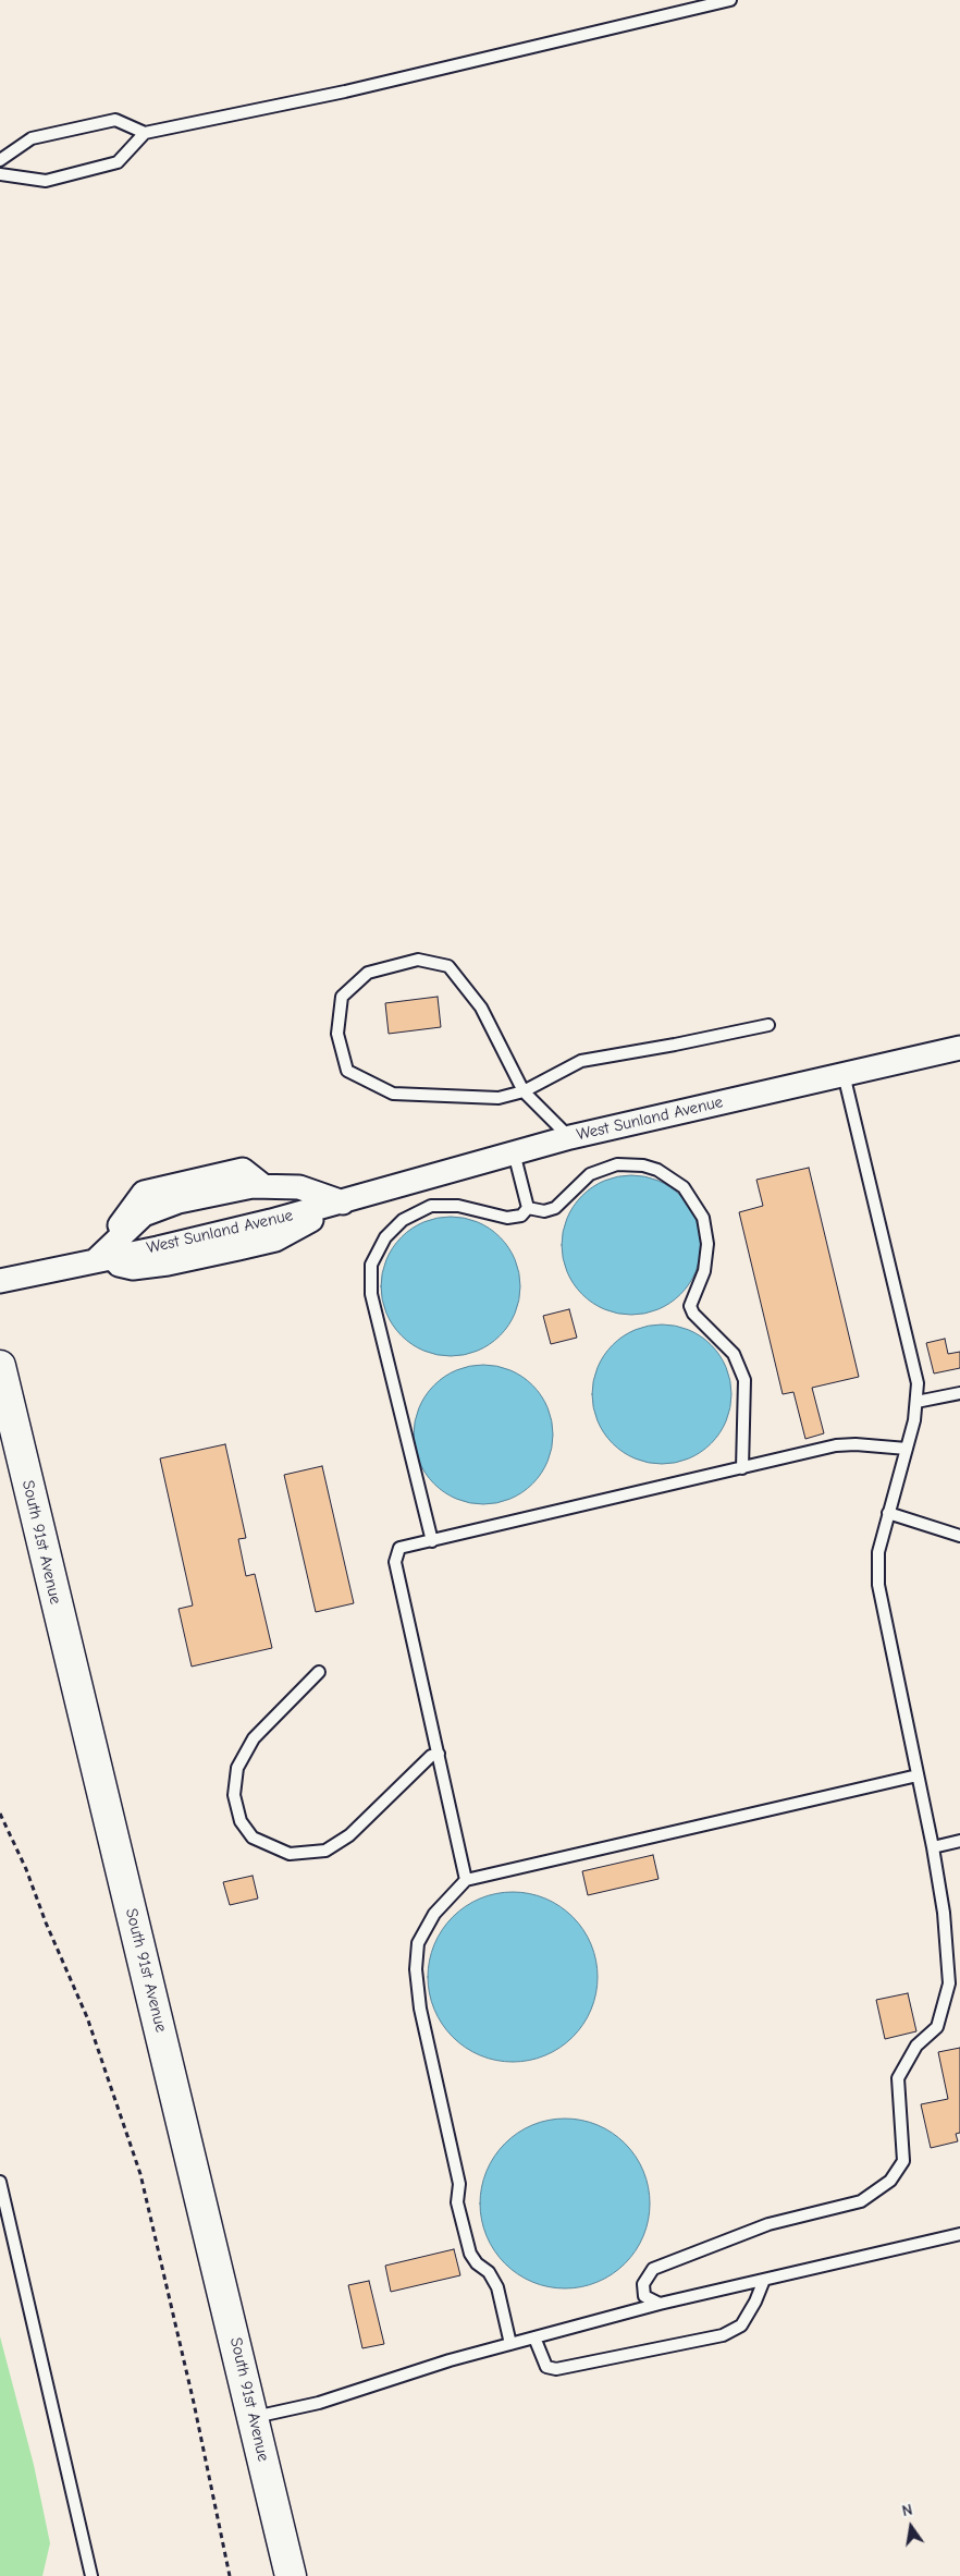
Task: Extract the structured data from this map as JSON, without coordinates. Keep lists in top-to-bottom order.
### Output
{
  "streets": {
    "main road": ["South 91st Avenue"],
    "street": ["West Sunland Avenue"]
  },
  "north": "top"
}
